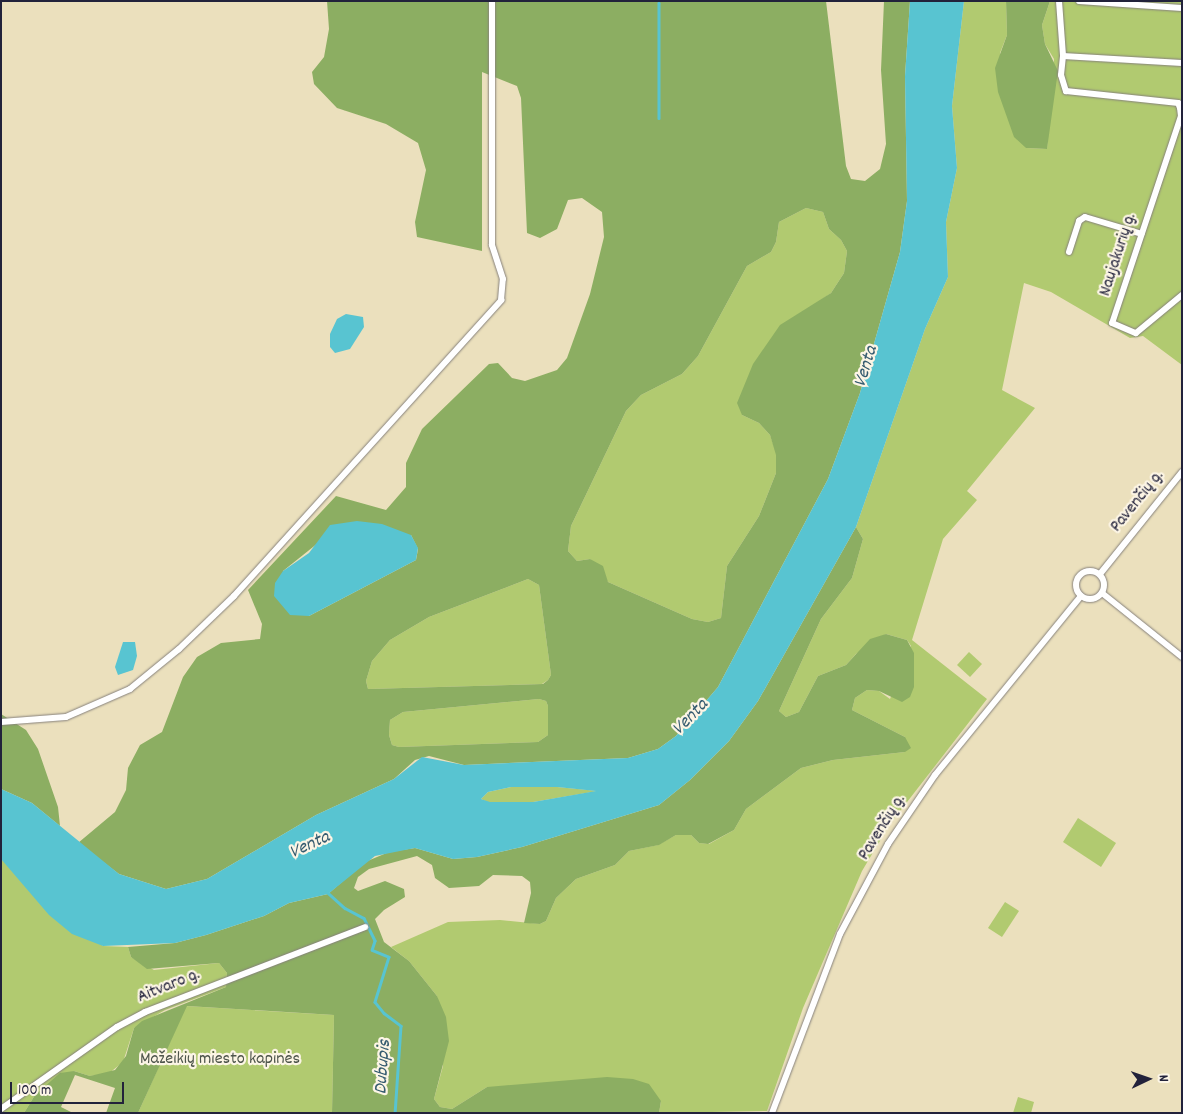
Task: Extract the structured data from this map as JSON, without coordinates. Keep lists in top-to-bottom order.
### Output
{
  "streets": {
    "street": ["Naujakurių g.", "Pavenčių g.", "Aitvaro g."]
  },
  "water": ["Venta", "Dubupis"],
  "parks": ["Mažeikių miesto kapinės"],
  "scale_bar": "100 m",
  "north": "right"
}
